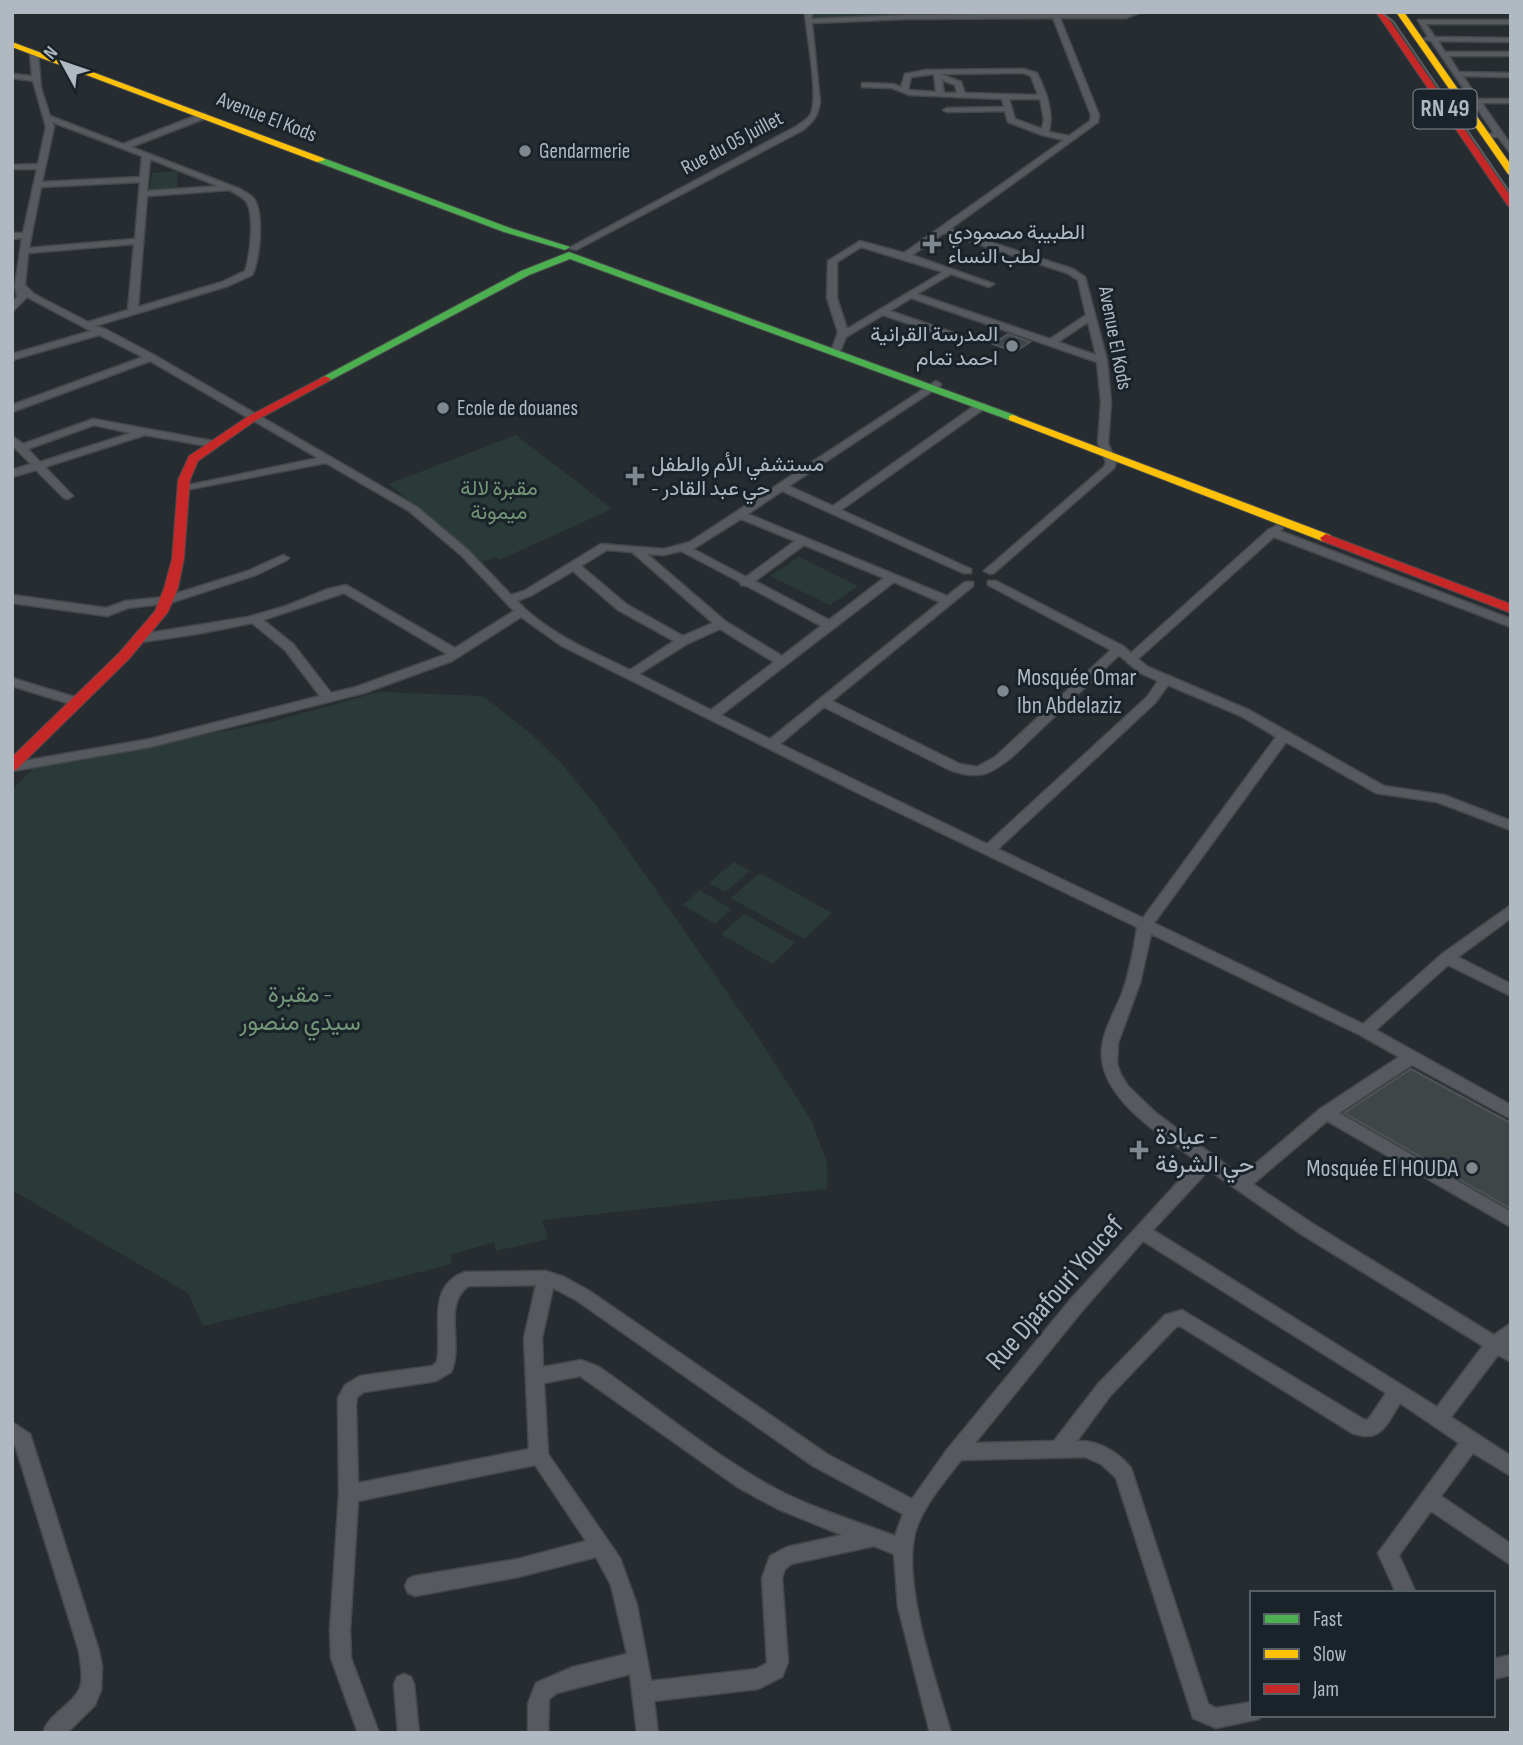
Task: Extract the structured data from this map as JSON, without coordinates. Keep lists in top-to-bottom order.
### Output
{
  "streets": {
    "main road": ["RN 49", "Avenue El Kods"],
    "street": ["Rue du 05 Juillet", "Rue Djaafouri Youcef"]
  },
  "crossings": [
    ["Avenue El Kods", "Rue du 05 Juillet"]
  ],
  "parks": ["مقبرة لالة ميمونة", "مقبرة - سيدي منصور"],
  "places": {
    "other": [
      "Gendarmerie",
      "المدرسة القرانية احمد تمام",
      "Ecole de douanes",
      "Mosquée Omar Ibn Abdelaziz",
      "Mosquée El HOUDA"
    ],
    "health": ["الطبيبة مصمودي لطب النساء", "مستشفي الأم والطفل - حي عبد القادر", "عيادة - حي الشرفة"]
  },
  "legend": ["Fast", "Slow", "Jam"],
  "north": "top left"
}
